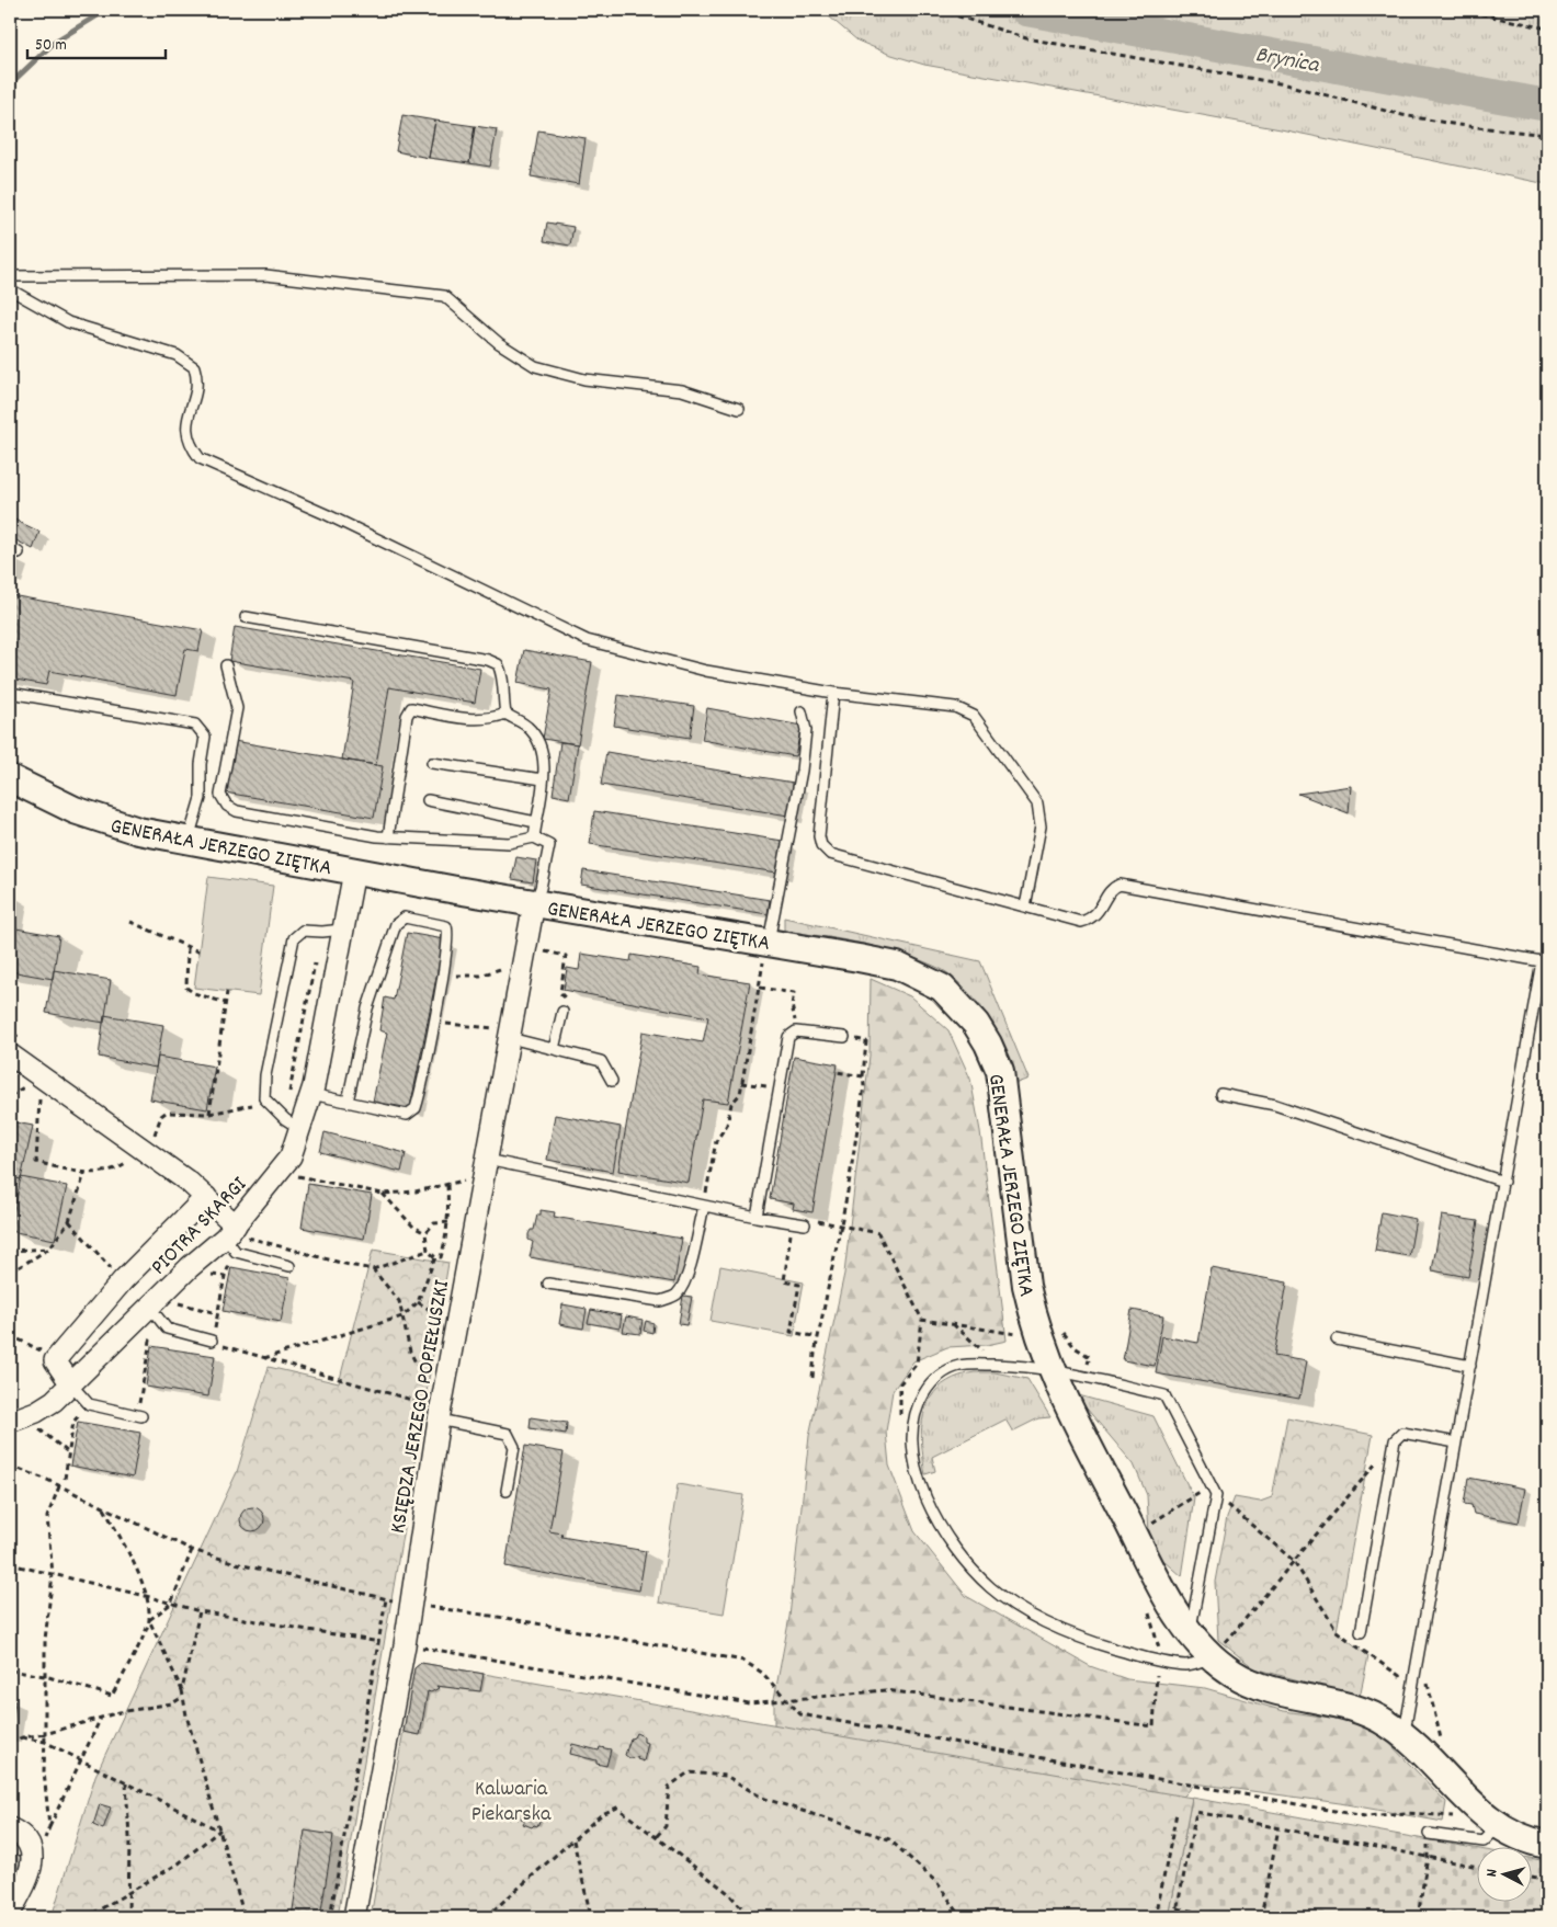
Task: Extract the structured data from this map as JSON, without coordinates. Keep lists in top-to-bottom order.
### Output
{
  "streets": {
    "street": ["GENERAŁA JERZEGO ZIĘTKA", "PIOTRA SKARGI", "KSIĘDZA JERZEGO POPIEŁUSZKI"]
  },
  "crossings": [
    ["GENERAŁA JERZEGO ZIĘTKA", "PIOTRA SKARGI"],
    ["GENERAŁA JERZEGO ZIĘTKA", "KSIĘDZA JERZEGO POPIEŁUSZKI"]
  ],
  "water": ["Brynica"],
  "parks": ["Kalwaria Piekarska"],
  "scale_bar": "50 m",
  "north": "left"
}
